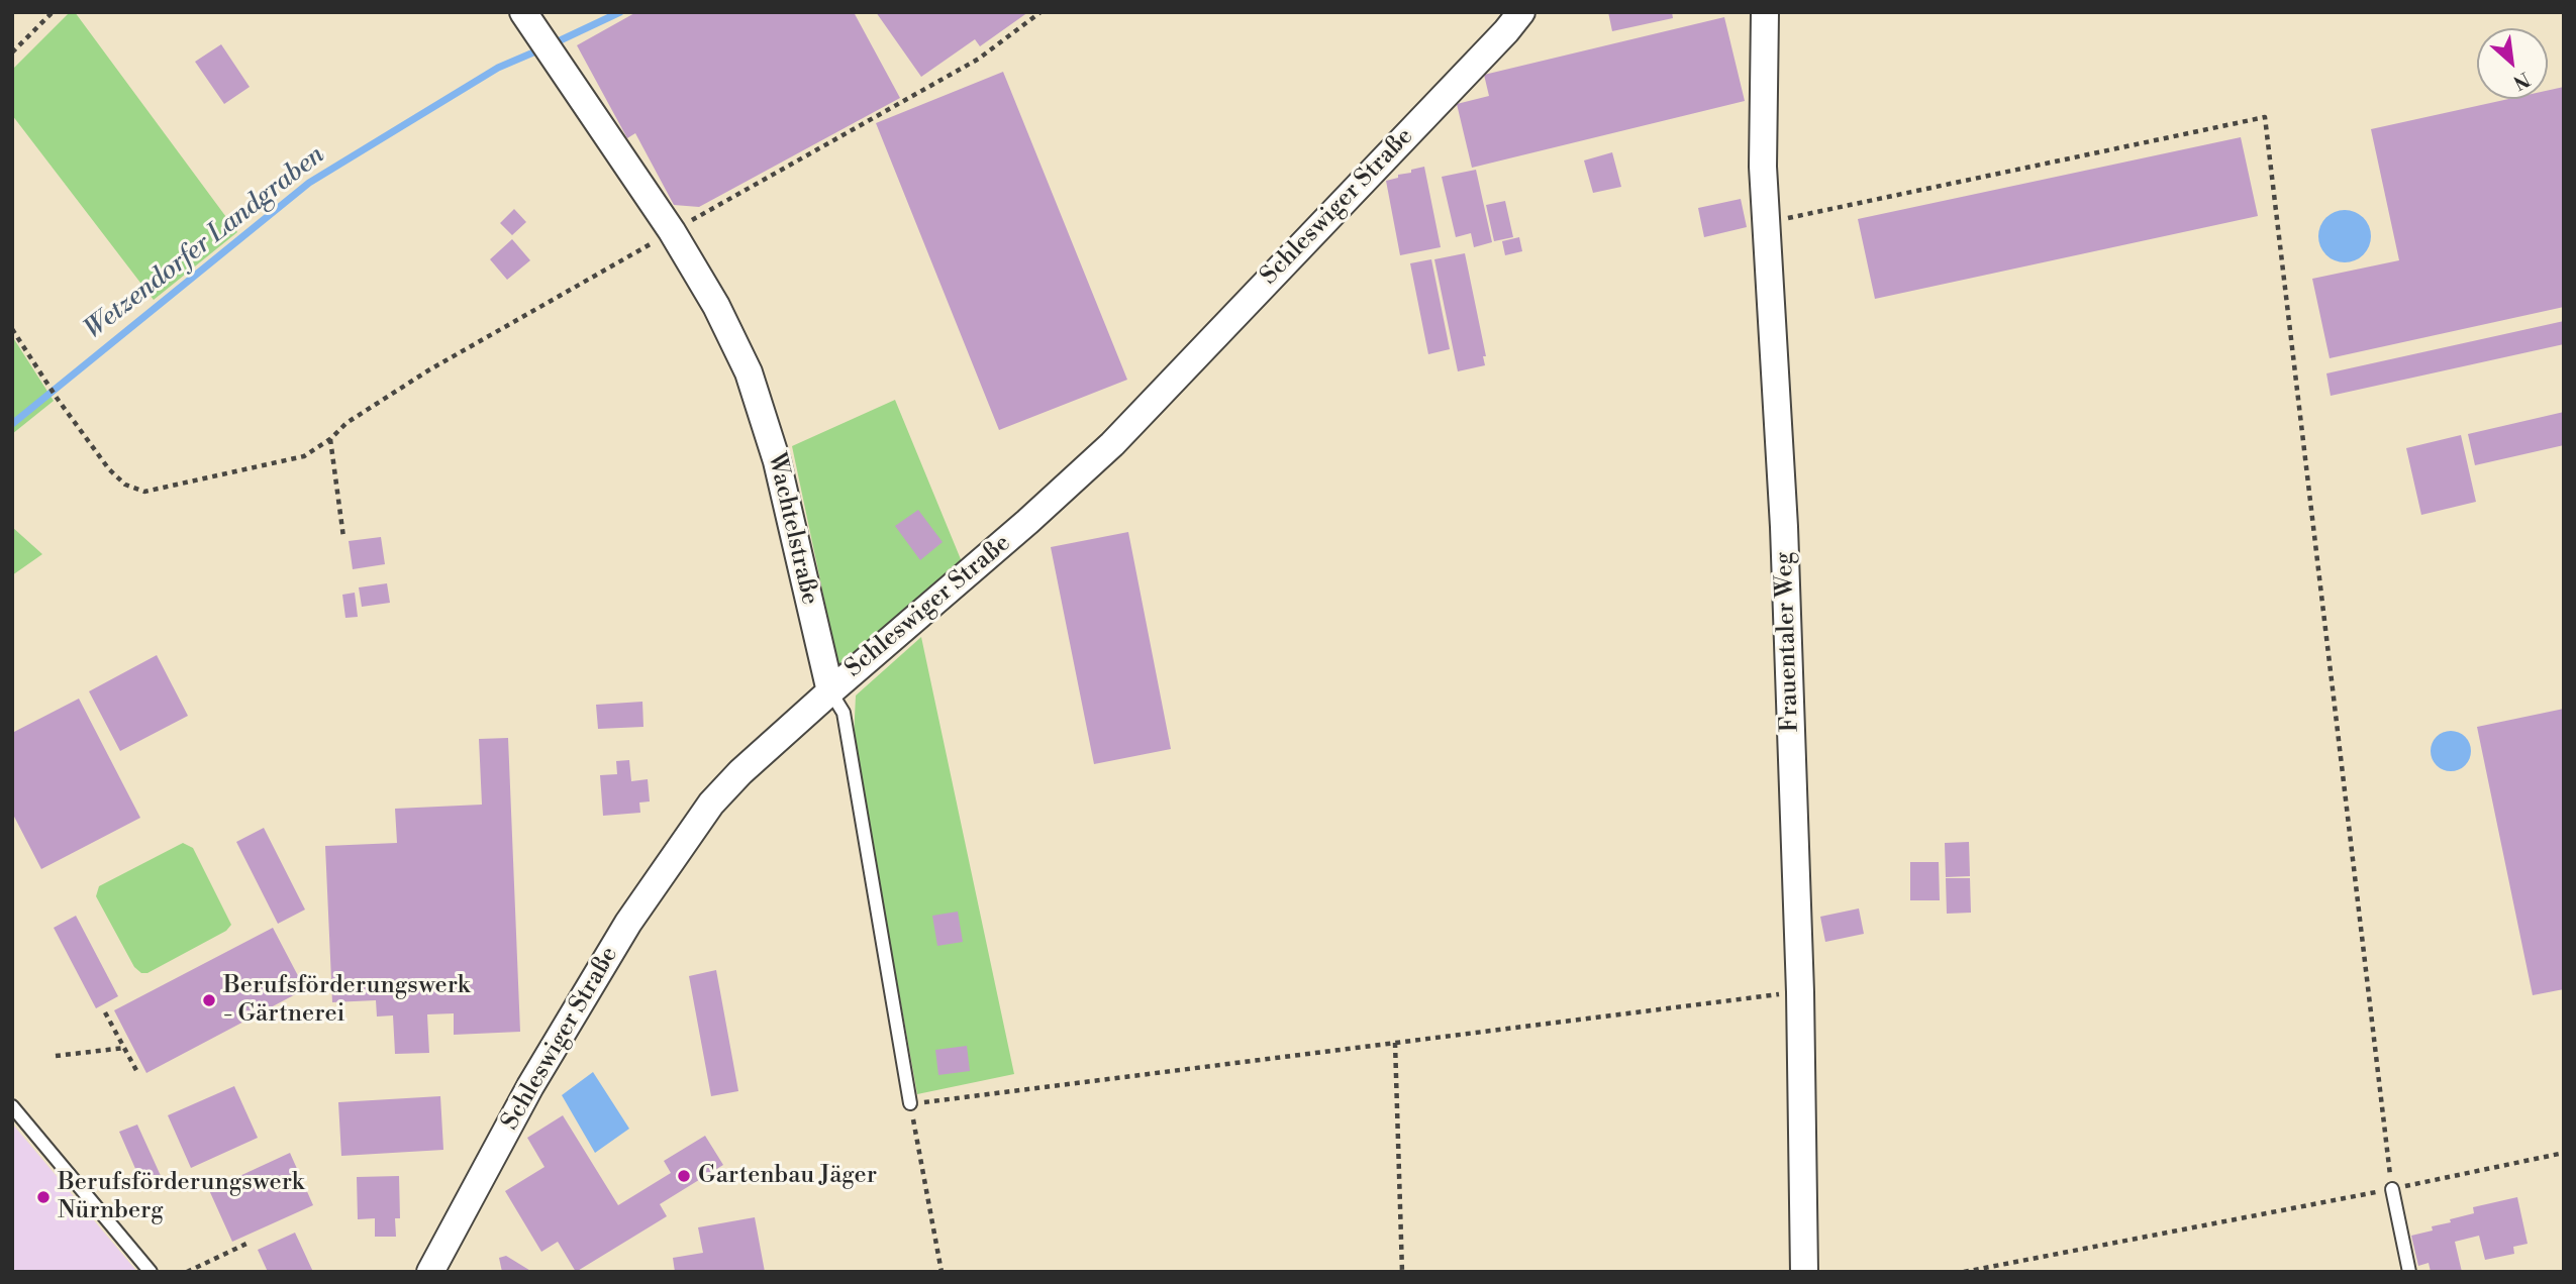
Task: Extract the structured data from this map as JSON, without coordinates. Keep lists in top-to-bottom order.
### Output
{
  "streets": {
    "street": ["Schleswiger Straße", "Wachtelstraße", "Frauentaler Weg"]
  },
  "crossings": [
    ["Schleswiger Straße", "Wachtelstraße"]
  ],
  "water": ["Wetzendorfer Landgraben"],
  "places": ["Berufsförderungswerk - Gärtnerei", "Gartenbau Jäger", "Berufsförderungswerk Nürnberg"],
  "north": "bottom right"
}
